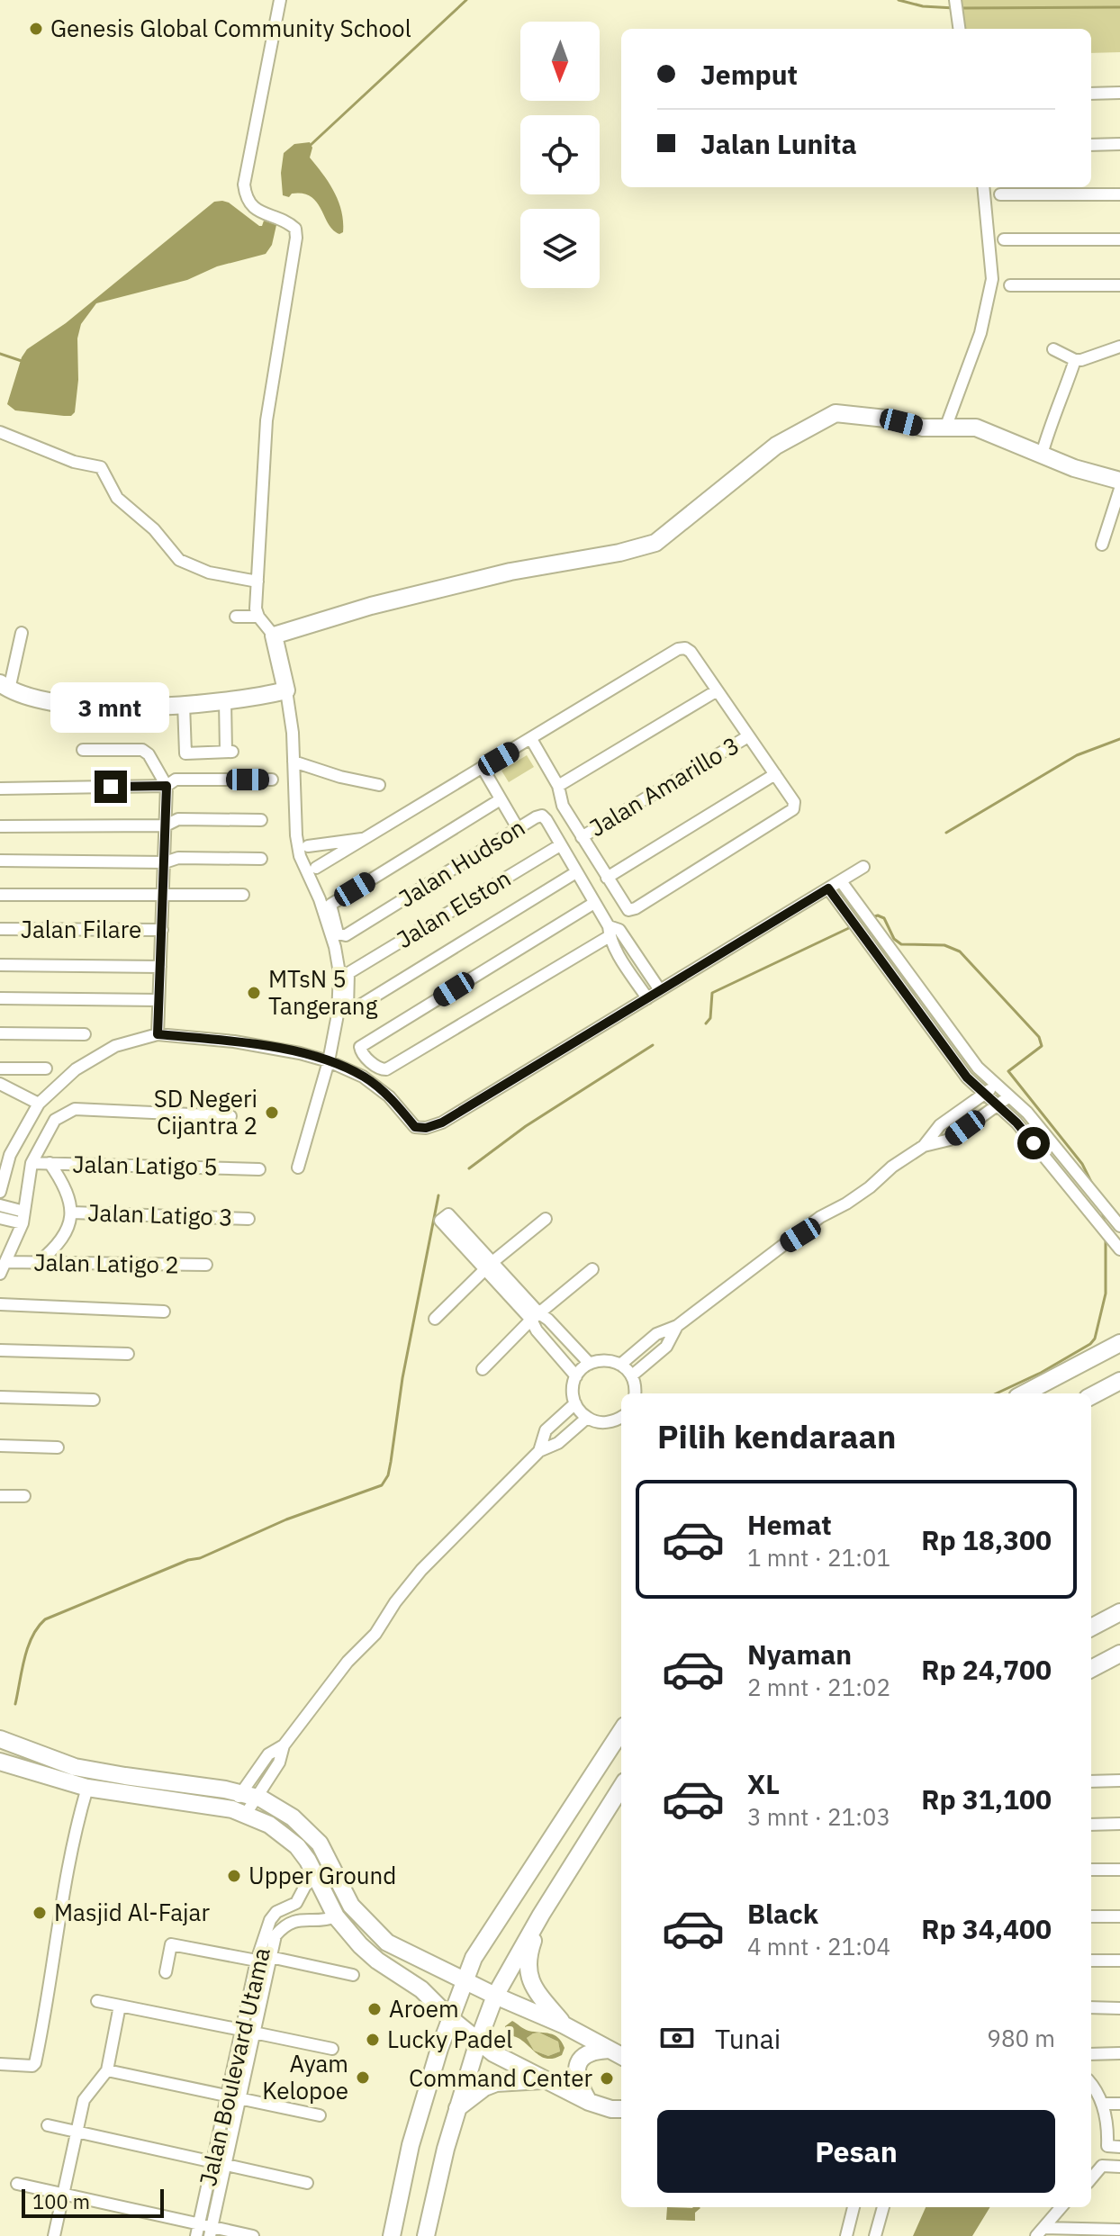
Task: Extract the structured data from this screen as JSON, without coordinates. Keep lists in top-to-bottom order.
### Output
{
  "streets": {
    "street": [
      "Jalan Amarillo 3",
      "Jalan Hudson",
      "Jalan Elston",
      "Jalan Filare",
      "Jalan Latigo 5",
      "Jalan Latigo 3",
      "Jalan Latigo 2",
      "Jalan Boulevard Utama"
    ]
  },
  "crossings": [
    ["Jalan Hudson", "Jalan Elston"]
  ],
  "places": [
    "Genesis Global Community School",
    "MTsN 5 Tangerang",
    "SD Negeri Cijantra 2",
    "Upper Ground",
    "Masjid Al-Fajar",
    "Aroem",
    "Lucky Padel",
    "Ayam Kelopoe",
    "Command Center"
  ],
  "scale_bar": "100 m",
  "north": "bottom",
  "page": {
    "banner": ["Jemput", "Jalan Lunita"],
    "bubble": "3 mnt",
    "heading": "Pilih kendaraan",
    "list": [
      {
        "name": "Hemat",
        "note": "1 mnt · 21:01",
        "value": "Rp 18,300"
      },
      {
        "name": "Nyaman",
        "note": "2 mnt · 21:02",
        "value": "Rp 24,700"
      },
      {
        "name": "XL",
        "note": "3 mnt · 21:03",
        "value": "Rp 31,100"
      },
      {
        "name": "Black",
        "note": "4 mnt · 21:04",
        "value": "Rp 34,400"
      }
    ],
    "pay": ["Tunai", "980 m"],
    "buttons": "Pesan",
    "scale": "100 m"
  }
}
